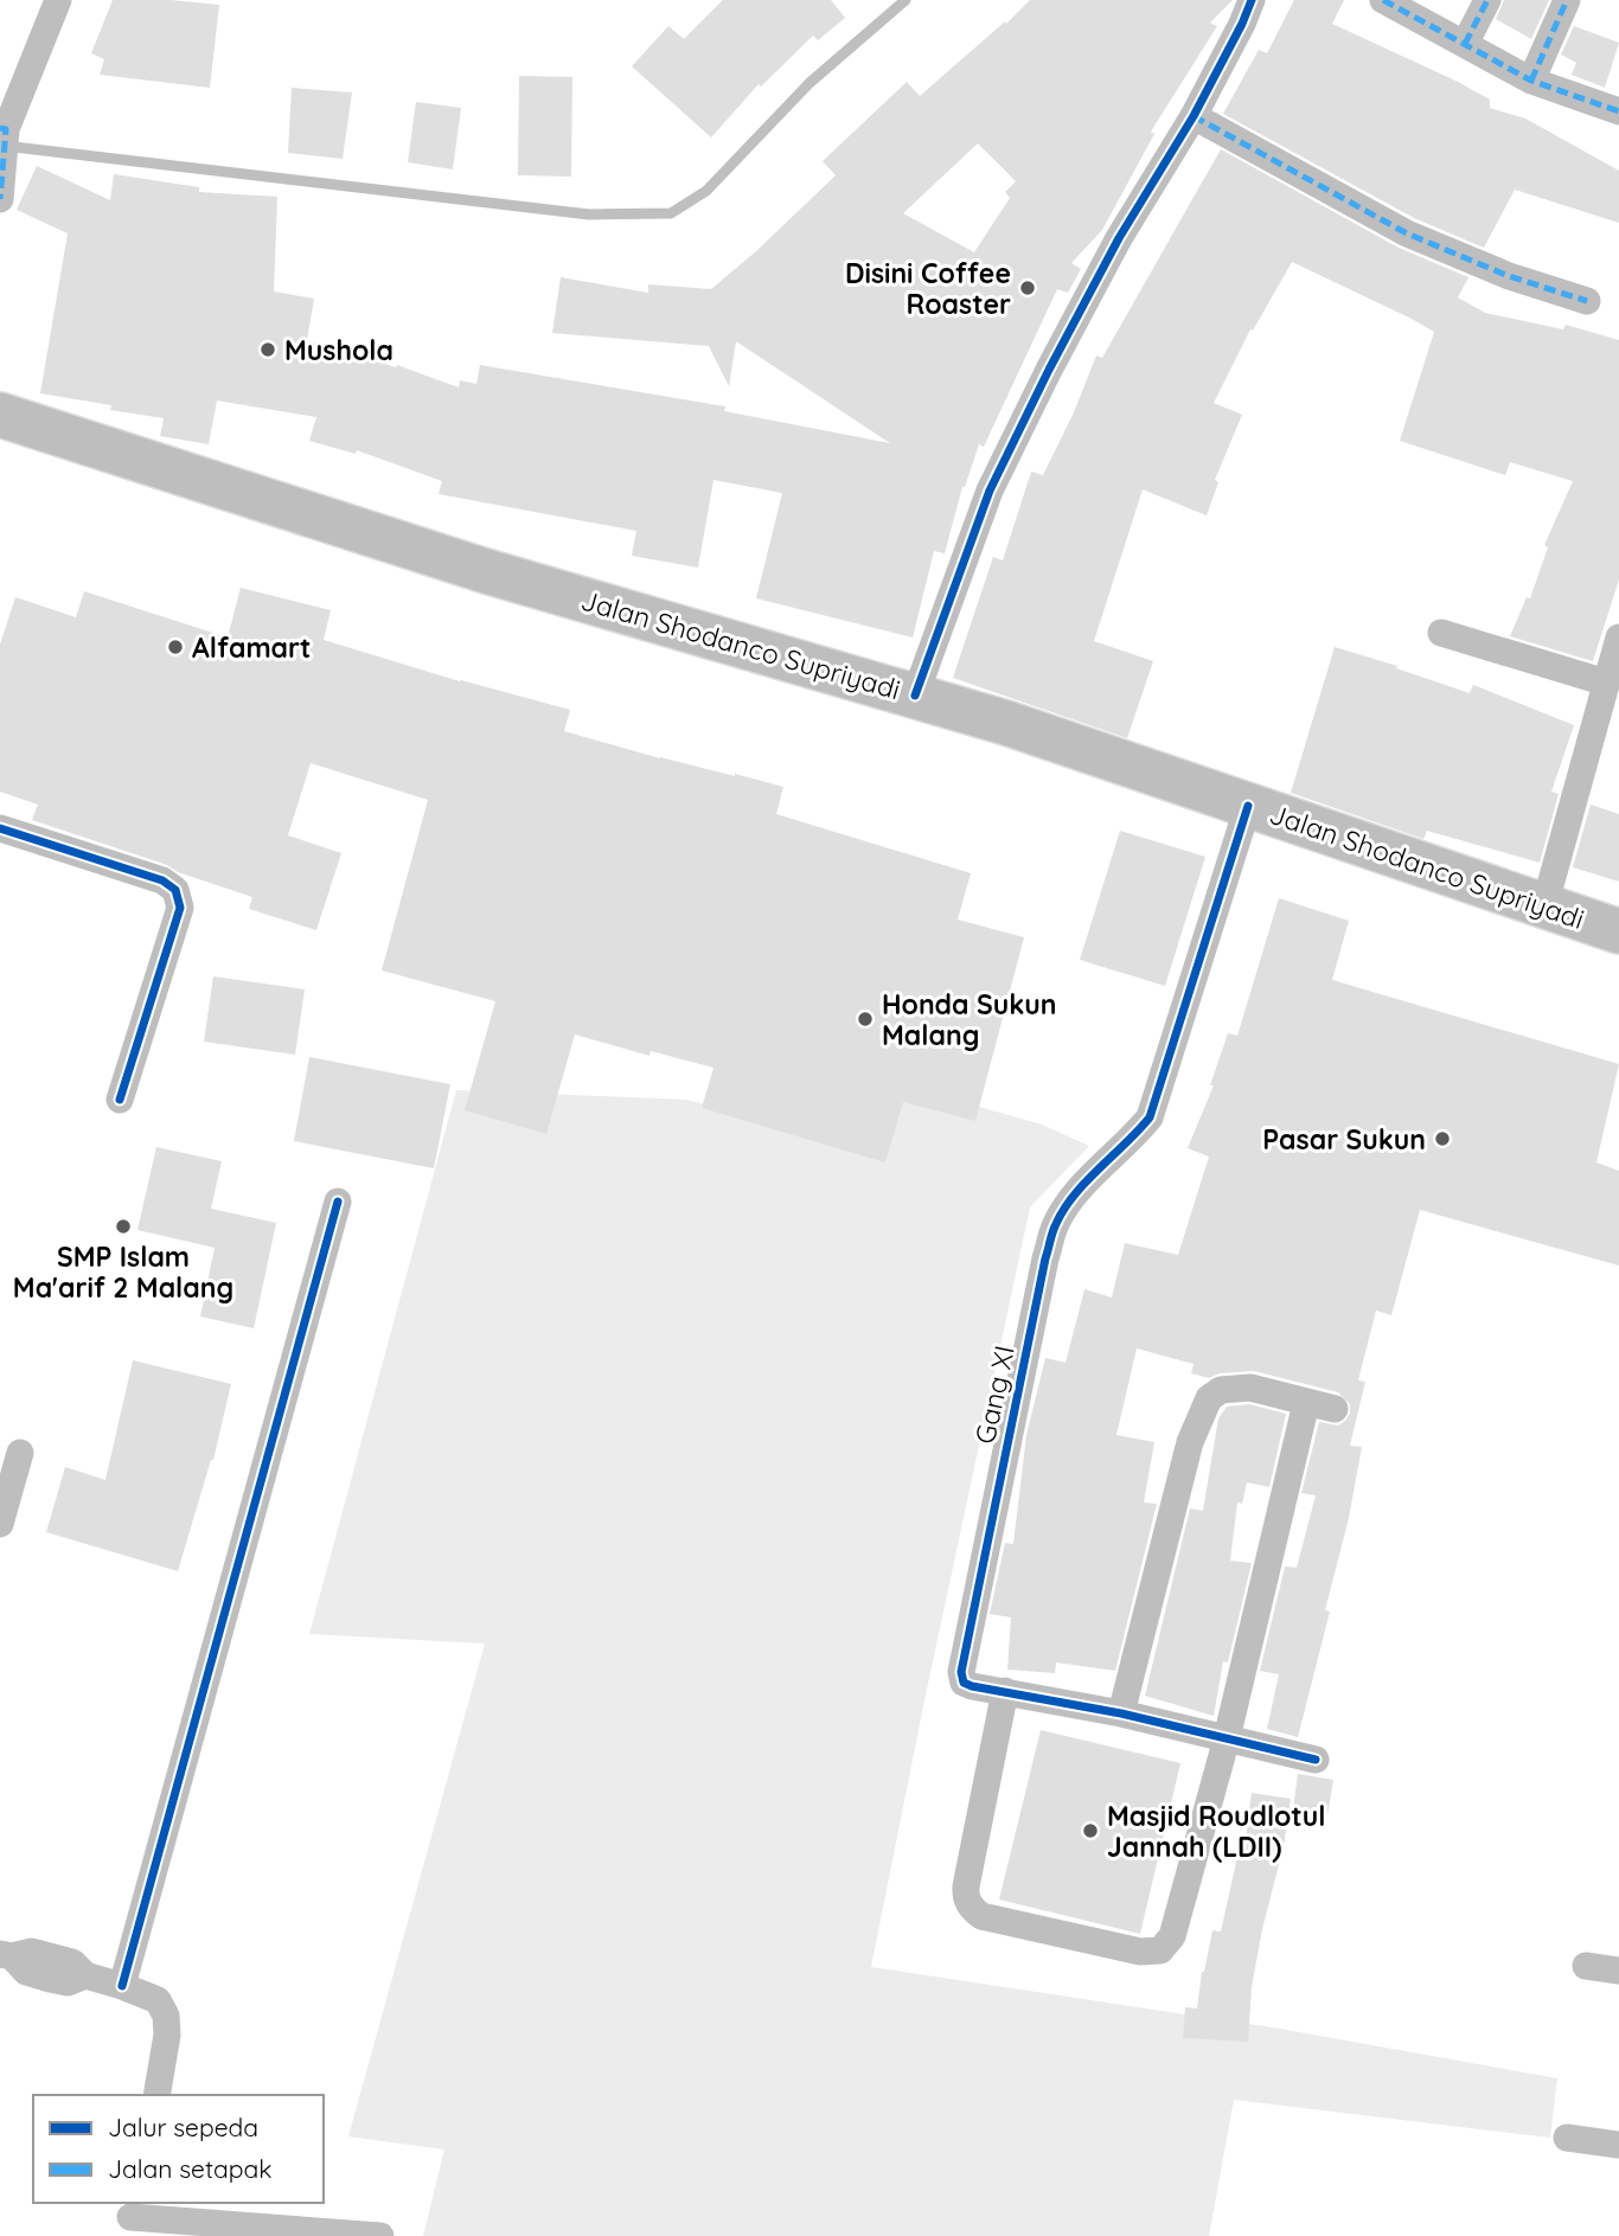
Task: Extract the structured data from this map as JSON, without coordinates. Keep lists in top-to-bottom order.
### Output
{
  "streets": {
    "main road": ["Jalan Shodanco Supriyadi"],
    "street": ["Gang XI"]
  },
  "crossings": [
    ["Jalan Shodanco Supriyadi", "Gang XI"]
  ],
  "places": [
    "Disini Coffee Roaster",
    "Mushola",
    "Alfamart",
    "Honda Sukun Malang",
    "Pasar Sukun",
    "SMP Islam Ma'arif 2 Malang",
    "Masjid Roudlotul Jannah (LDII)"
  ],
  "legend": ["Jalur sepeda", "Jalan setapak"]
}
